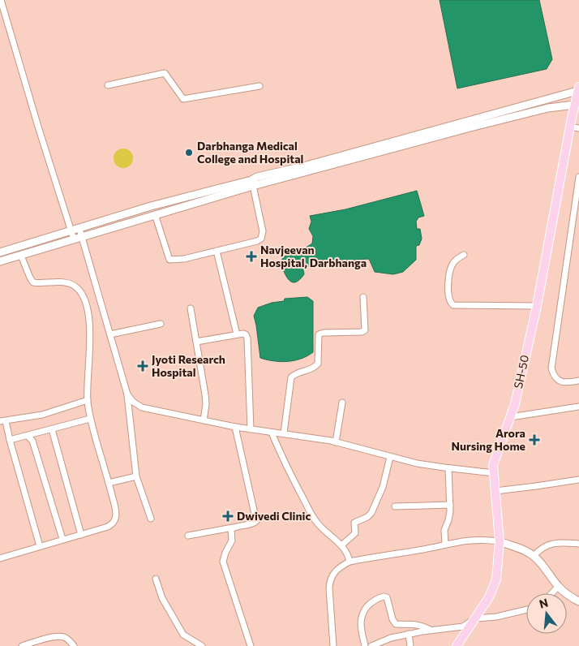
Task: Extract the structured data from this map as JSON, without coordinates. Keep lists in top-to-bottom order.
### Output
{
  "streets": {
    "main road": ["SH-50"]
  },
  "places": {
    "other": ["Darbhanga Medical College and Hospital"],
    "health": [
      "Navjeevan Hospital, Darbhanga",
      "Jyoti Research Hospital",
      "Arora Nursing Home",
      "Dwivedi Clinic"
    ]
  },
  "north": "top"
}
